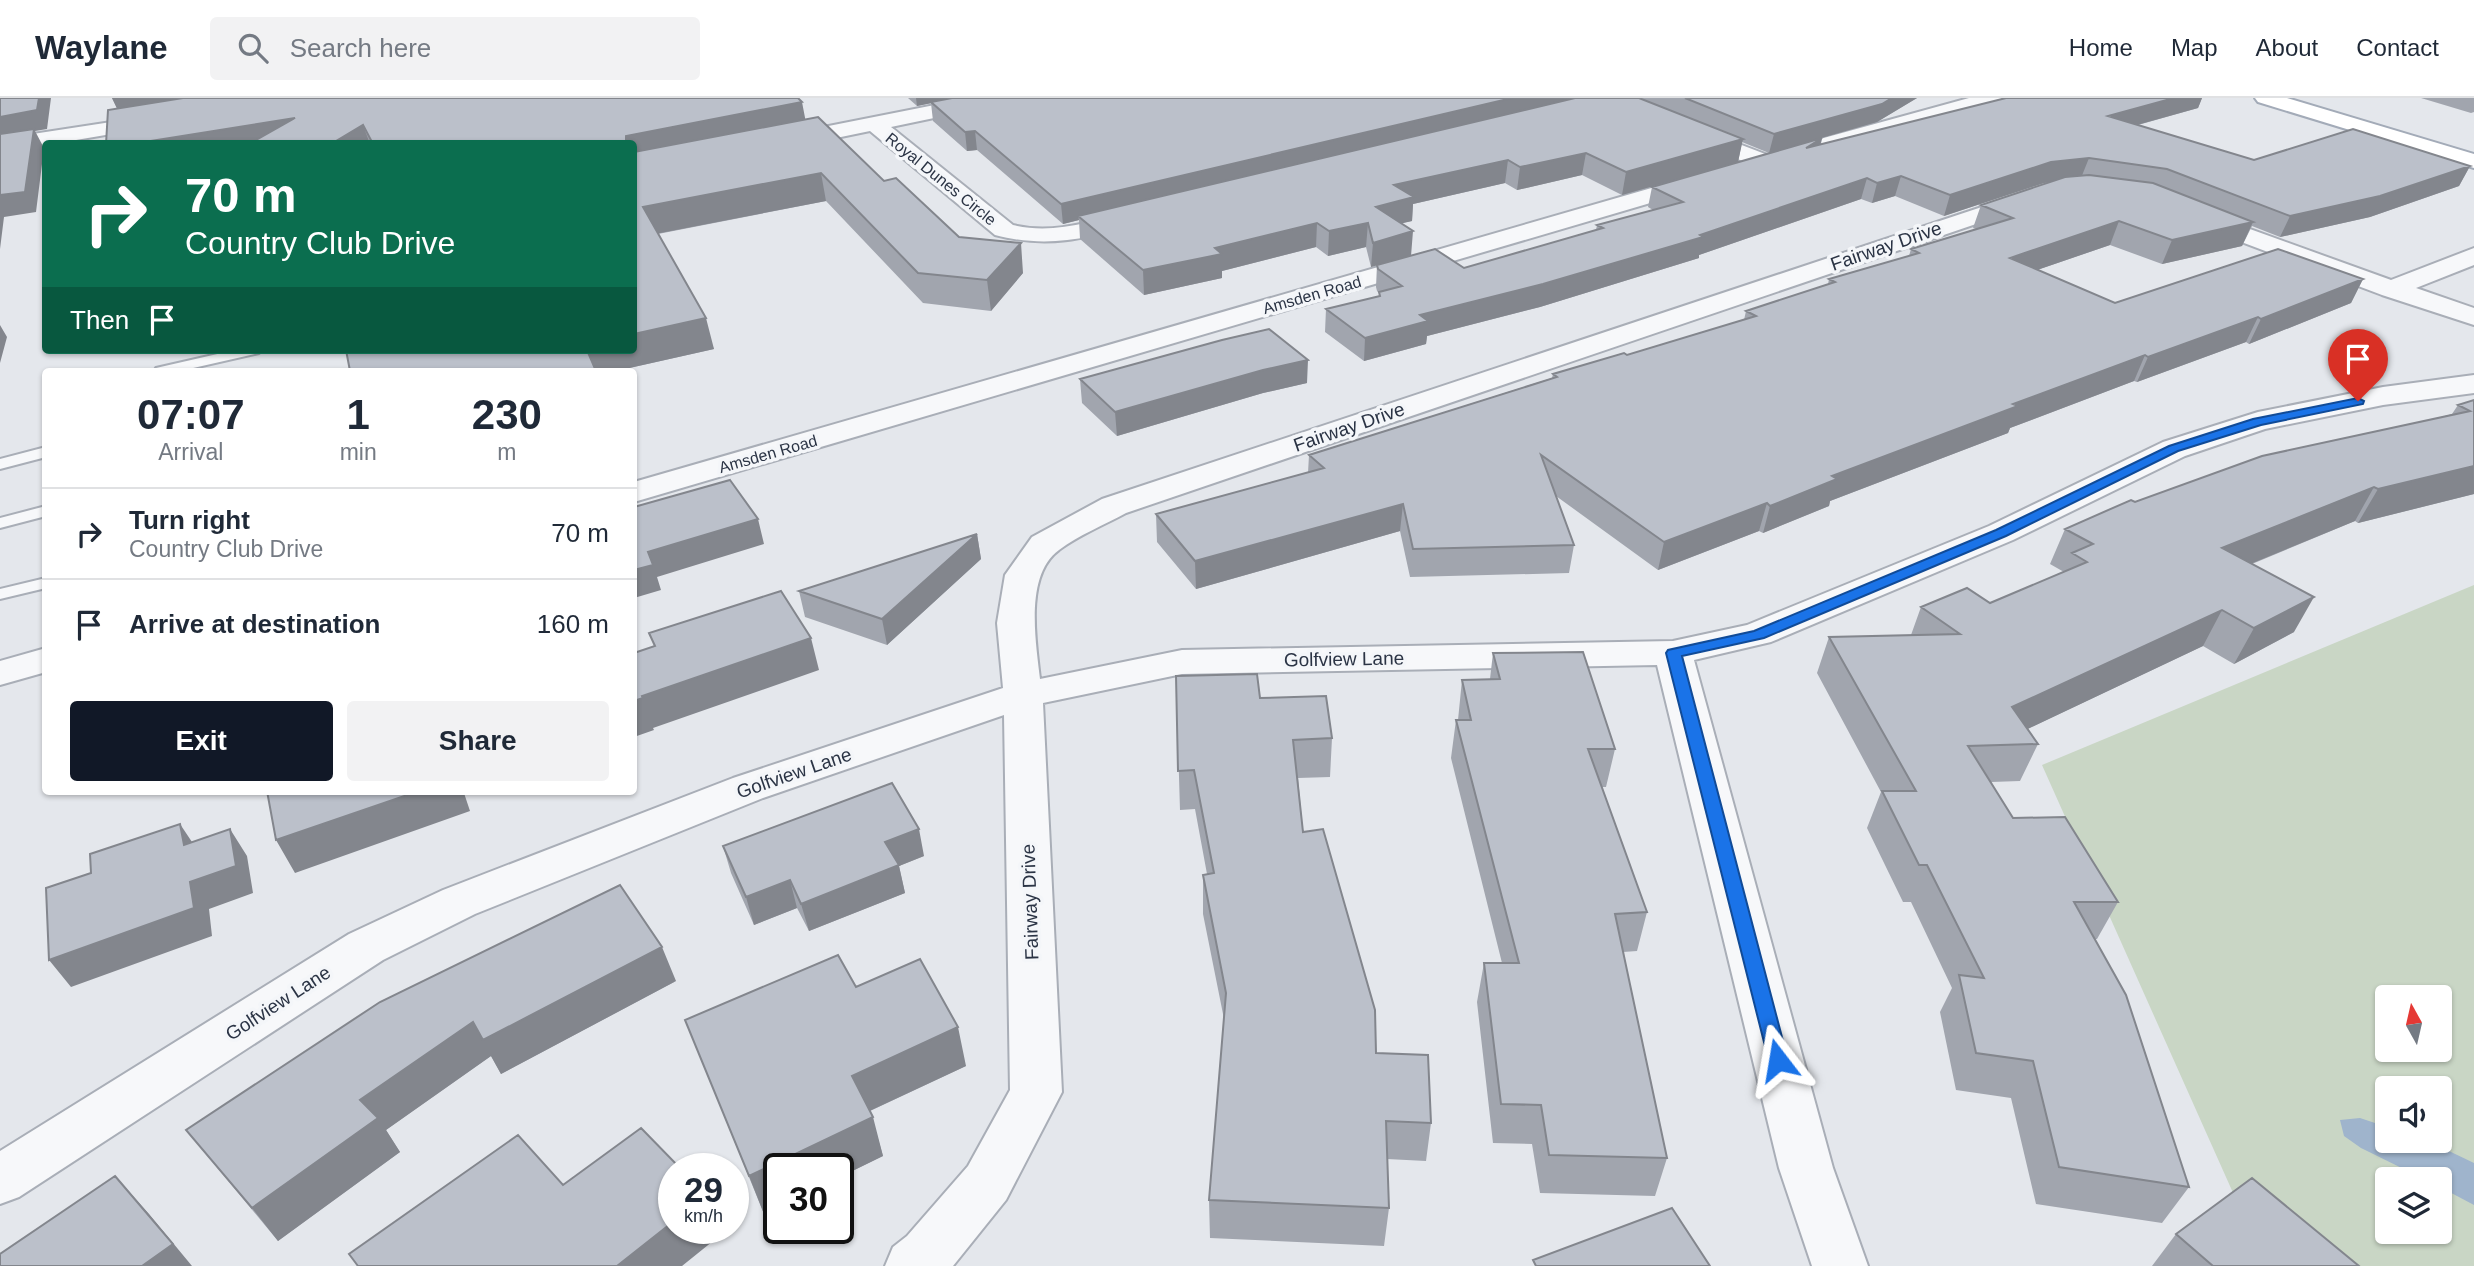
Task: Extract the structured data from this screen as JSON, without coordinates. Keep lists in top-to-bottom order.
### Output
{
  "streets": {
    "street": [
      "Royal Dunes Circle",
      "Fairway Drive",
      "Amsden Road",
      "Golfview Lane"
    ]
  },
  "crossings": [
    ["Fairway Drive", "Golfview Lane"]
  ],
  "north": "top",
  "page": {
    "header": "Waylane",
    "search": "Search here",
    "nav": [
      "Home",
      "Map",
      "About",
      "Contact"
    ],
    "turn": ["70 m", "Country Club Drive"],
    "then": "Then",
    "eta": [
      "07:07",
      "Arrival",
      "1",
      "min",
      "230",
      "m"
    ],
    "list": [
      {
        "name": "Turn right",
        "note": "Country Club Drive",
        "value": "70 m"
      },
      {
        "name": "Arrive at destination",
        "value": "160 m"
      }
    ],
    "buttons": ["Exit", "Share"],
    "speed": "29 km/h",
    "limit": "30"
  }
}
